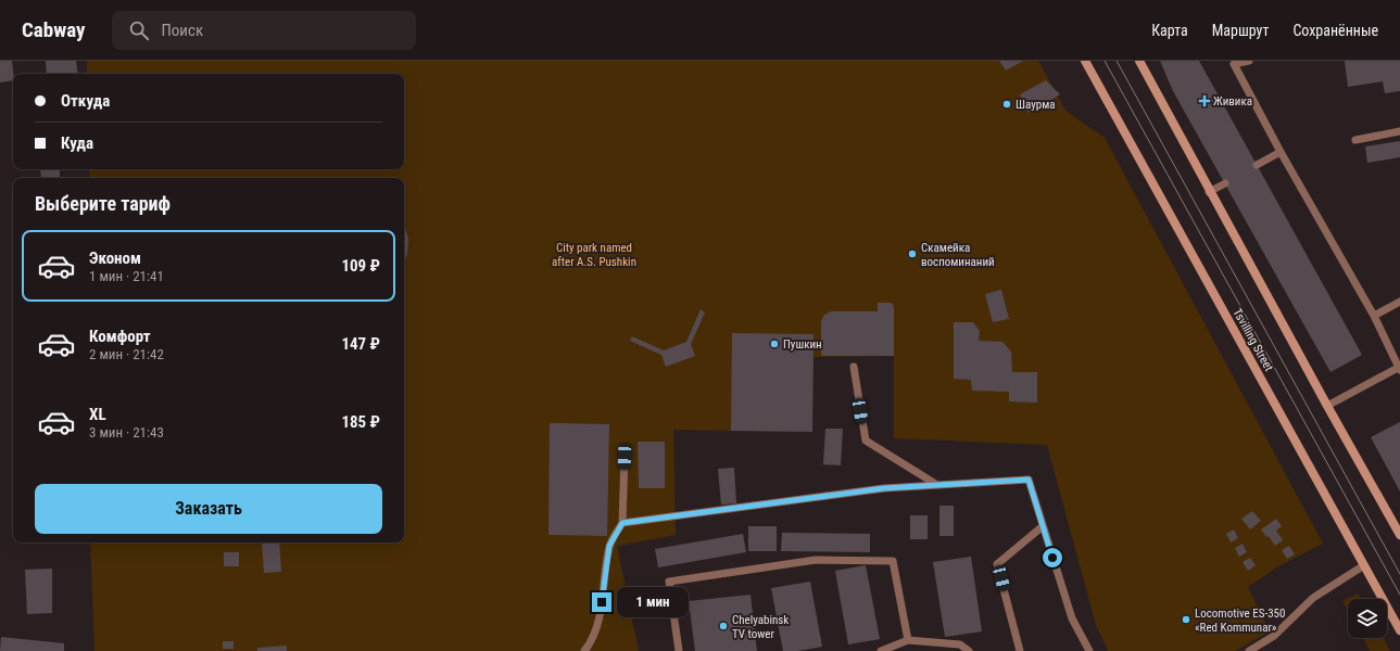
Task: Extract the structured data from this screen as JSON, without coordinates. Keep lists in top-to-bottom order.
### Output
{
  "streets": {
    "main road": ["Tsvilling Street"]
  },
  "parks": ["City park named after A.S. Pushkin"],
  "places": {
    "health": ["Живика"],
    "other": [
      "Шаурма",
      "Скамейка воспоминаний",
      "Пушкин",
      "Locomotive ES-350 «Red Kommunar»",
      "Chelyabinsk TV tower"
    ]
  },
  "page": {
    "header": "Cabway",
    "search": "Поиск",
    "nav": ["Карта", "Маршрут", "Сохранённые"],
    "banner": ["Откуда", "Куда"],
    "heading": "Выберите тариф",
    "list": [
      {
        "name": "Эконом",
        "note": "1 мин · 21:41",
        "value": "109 ₽"
      },
      {
        "name": "Комфорт",
        "note": "2 мин · 21:42",
        "value": "147 ₽"
      },
      {
        "name": "XL",
        "note": "3 мин · 21:43",
        "value": "185 ₽"
      }
    ],
    "buttons": "Заказать",
    "bubble": "1 мин"
  }
}
